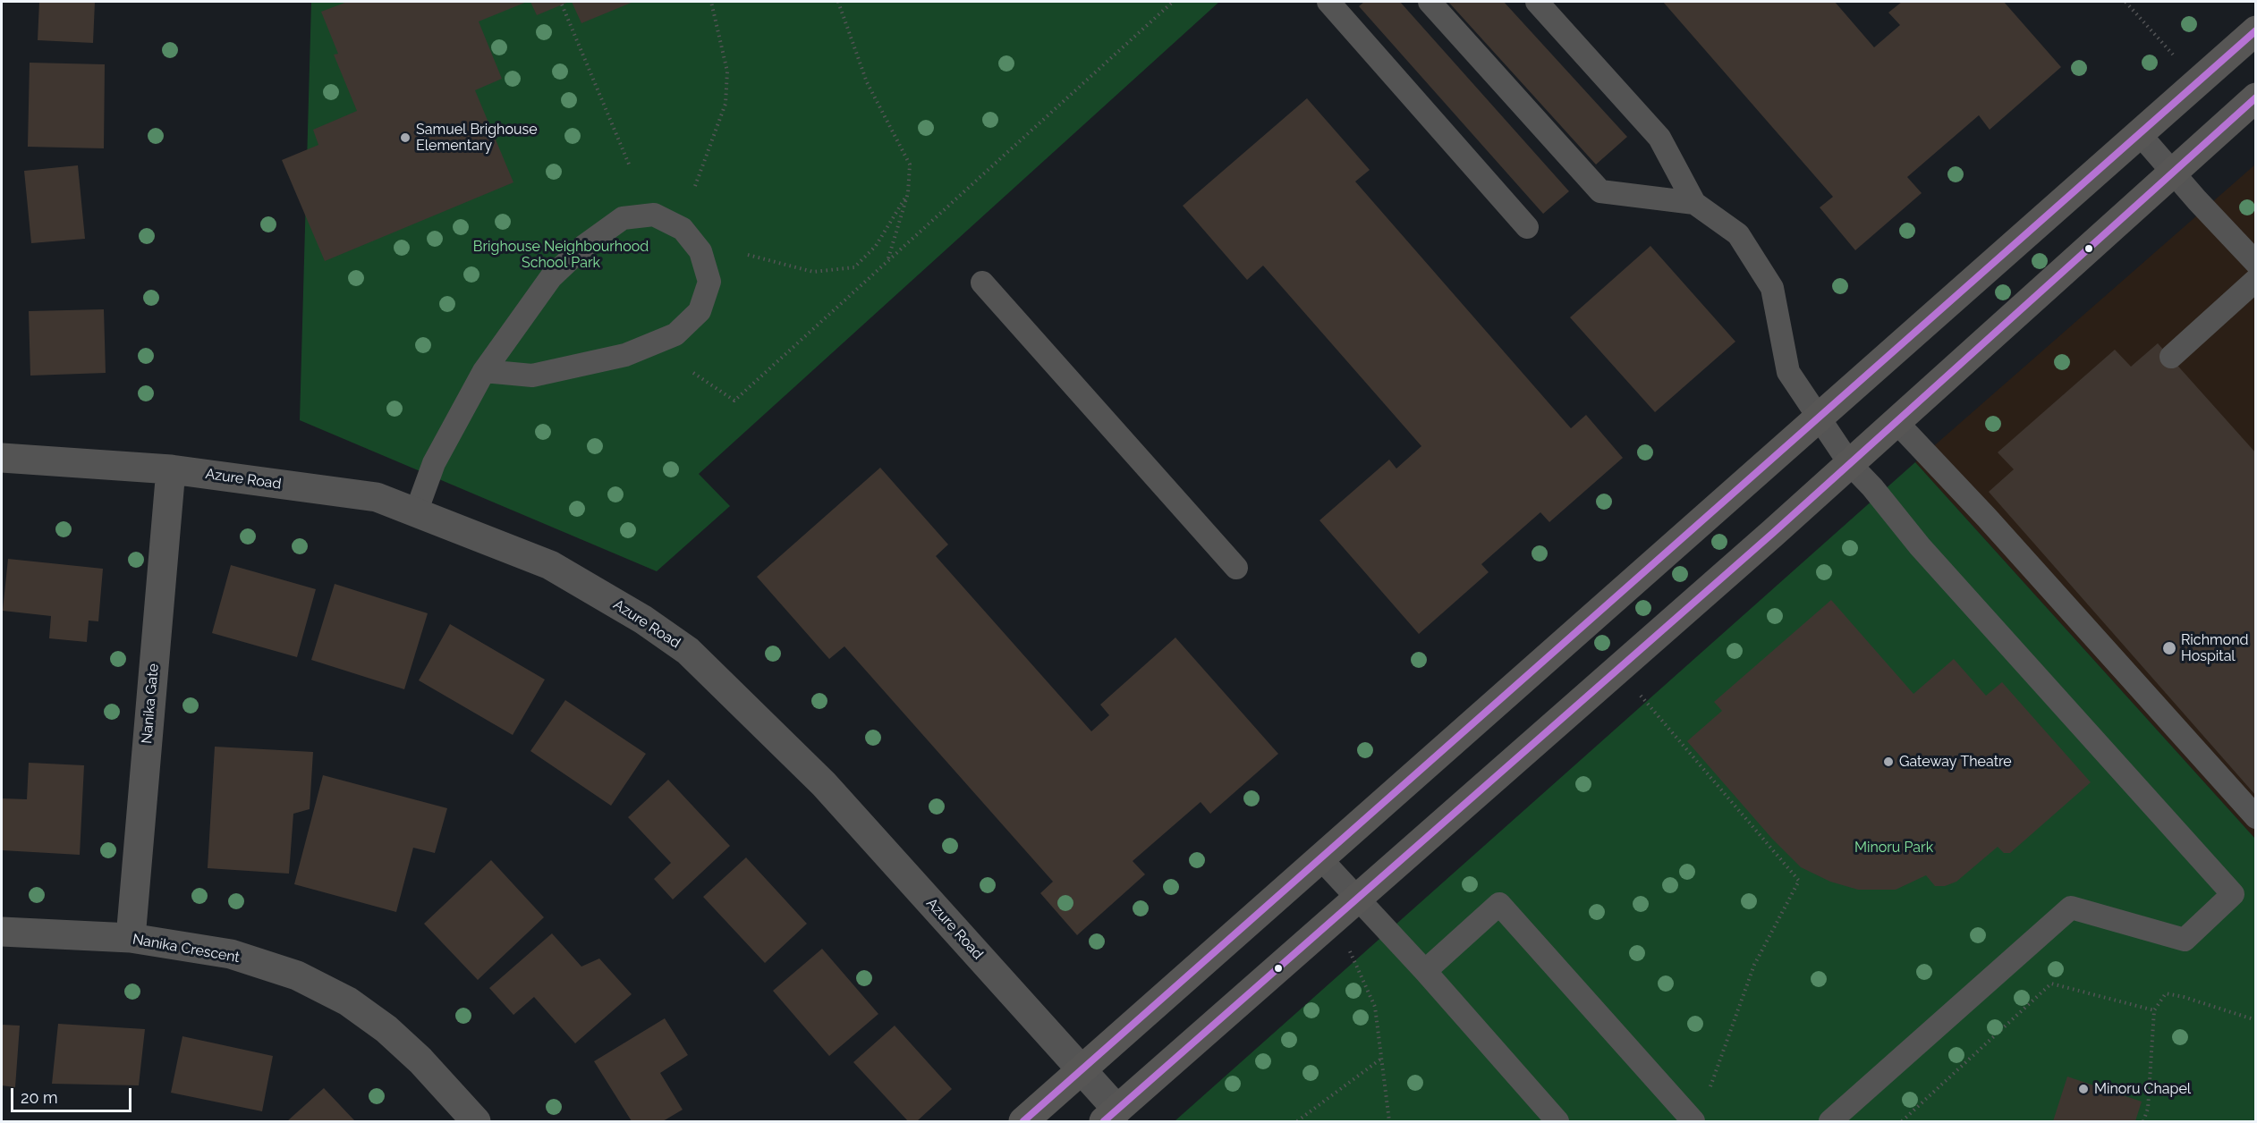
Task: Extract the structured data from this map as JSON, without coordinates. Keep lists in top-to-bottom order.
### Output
{
  "streets": {
    "street": ["Azure Road", "Nanika Gate", "Nanika Crescent"]
  },
  "crossings": [
    ["Azure Road", "Nanika Gate"],
    ["Nanika Gate", "Nanika Crescent"]
  ],
  "parks": ["Brighouse Neighbourhood School Park", "Minoru Park"],
  "places": [
    "Samuel Brighouse Elementary",
    "Richmond Hospital",
    "Gateway Theatre",
    "Minoru Chapel"
  ],
  "scale_bar": "20 m"
}
